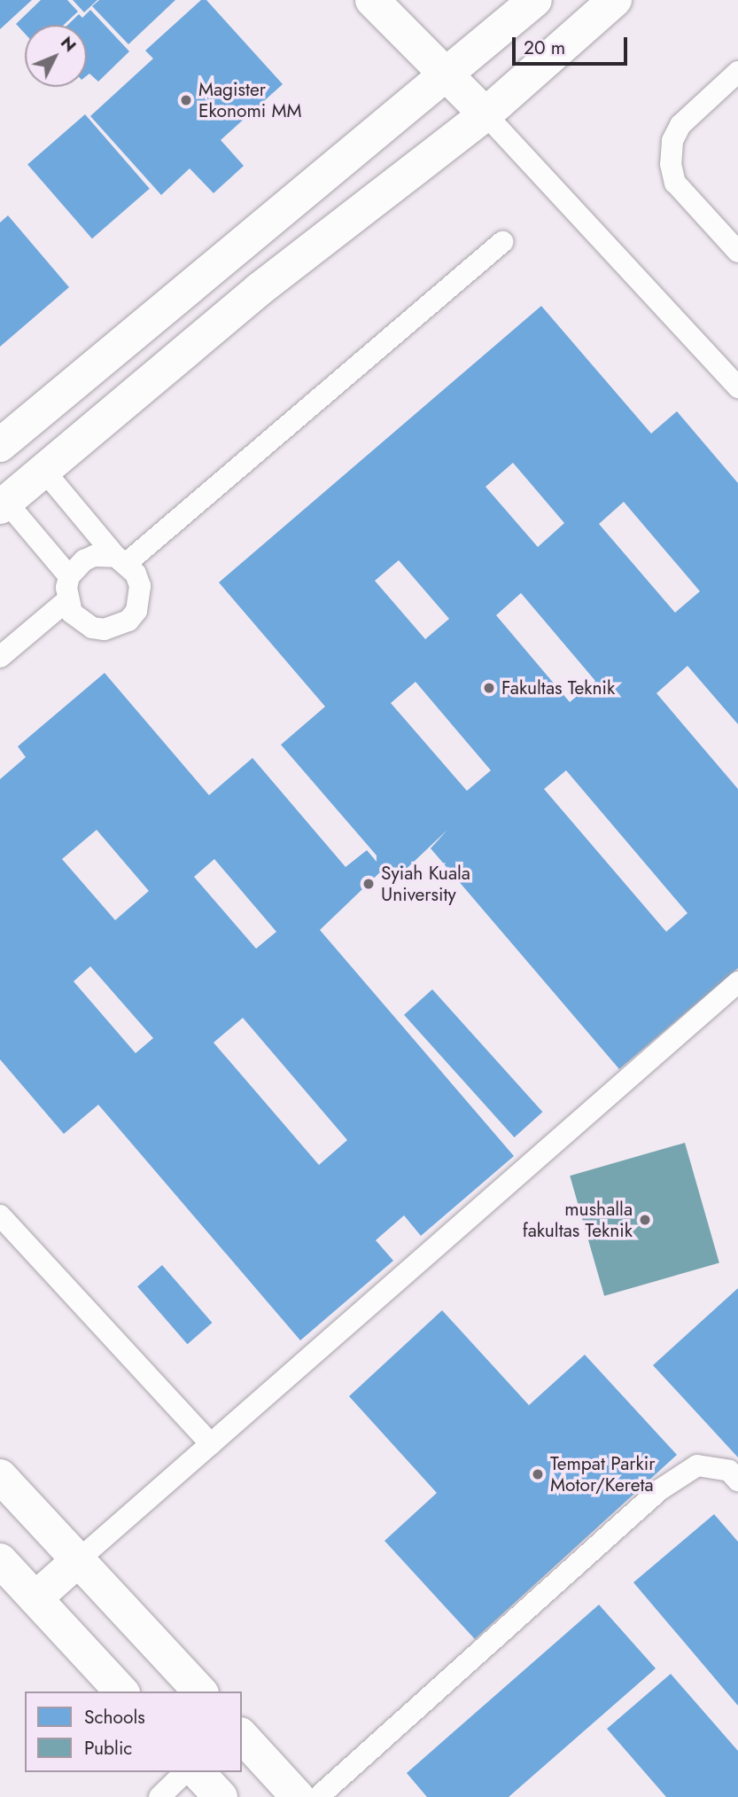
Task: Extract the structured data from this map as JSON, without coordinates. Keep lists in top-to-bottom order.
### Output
{
  "places": [
    "Magister Ekonomi MM",
    "Fakultas Teknik",
    "Syiah Kuala University",
    "mushalla fakultas Teknik",
    "Tempat Parkir Motor/Kereta"
  ],
  "legend": ["Schools", "Public"],
  "scale_bar": "20 m",
  "north": "top right"
}
